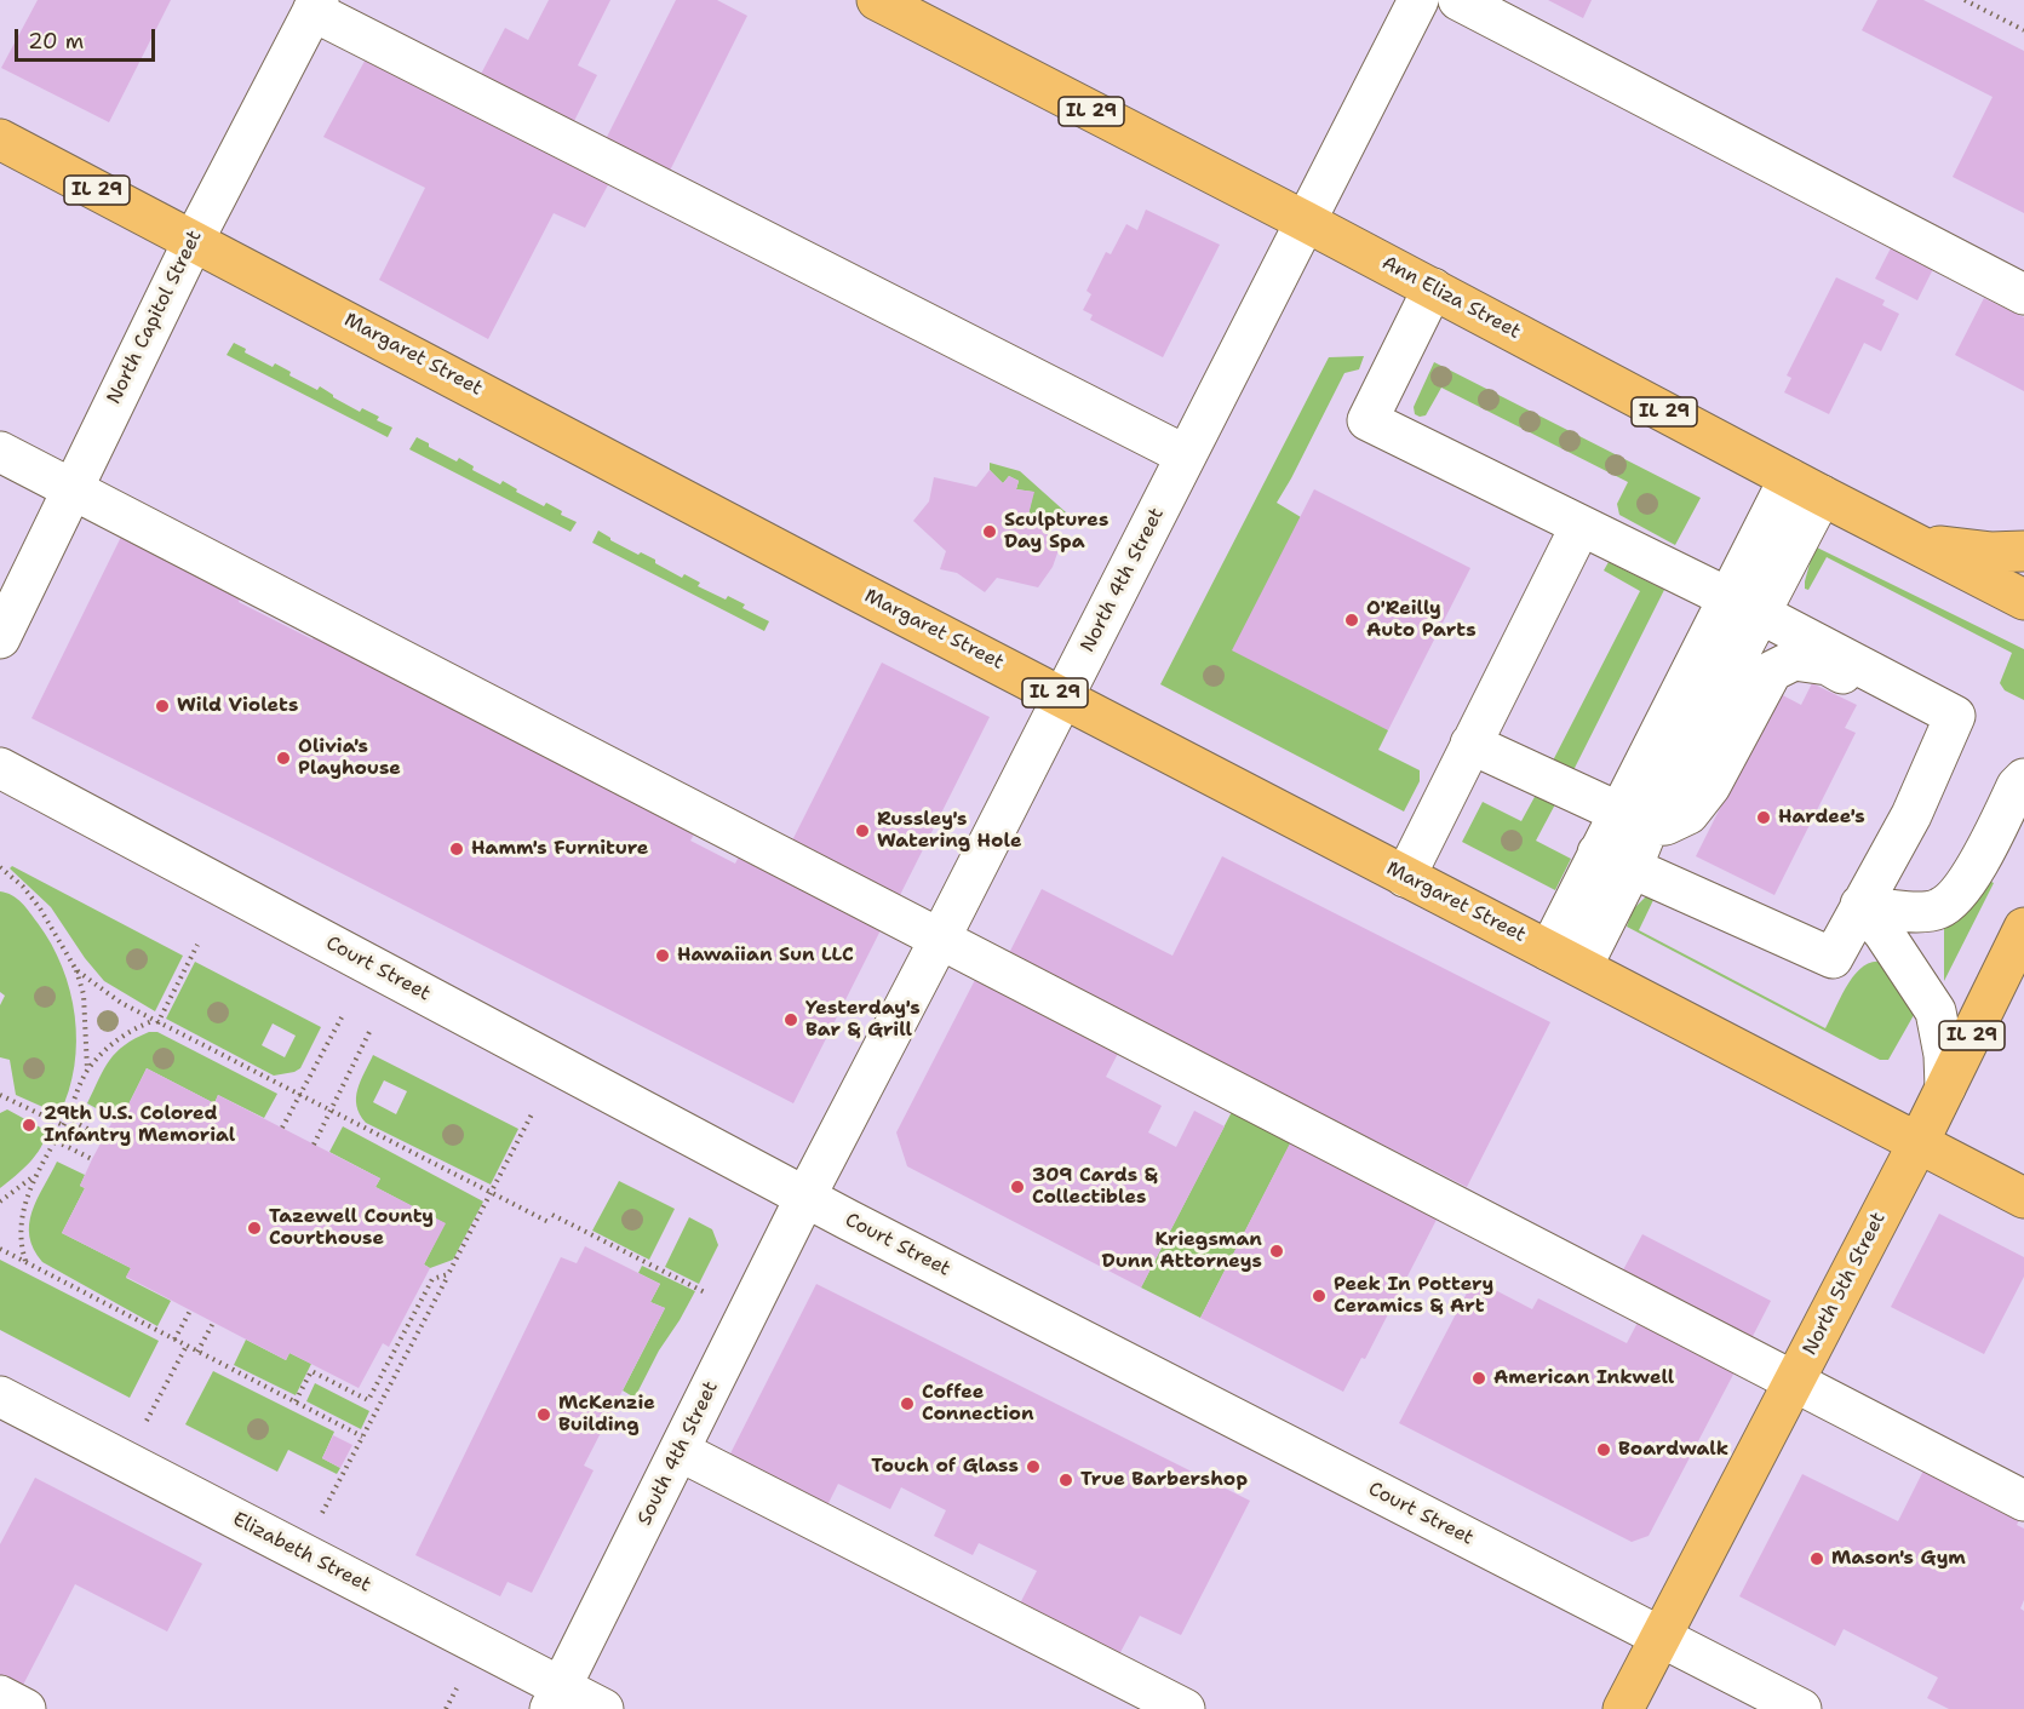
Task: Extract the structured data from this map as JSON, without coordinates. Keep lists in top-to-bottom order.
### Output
{
  "streets": {
    "main road": [
      "IL 29",
      "Ann Eliza Street",
      "Margaret Street",
      "North 5th Street"
    ],
    "street": [
      "North Capitol Street",
      "North 4th Street",
      "Court Street",
      "South 4th Street",
      "Elizabeth Street"
    ]
  },
  "crossings": [
    ["Ann Eliza Street", "North 4th Street"],
    ["North Capitol Street", "Margaret Street"],
    ["Margaret Street", "North 4th Street"],
    ["Margaret Street", "North 5th Street"],
    ["North 4th Street", "Court Street"],
    ["North 4th Street", "South 4th Street"],
    ["Court Street", "North 5th Street"],
    ["Court Street", "South 4th Street"],
    ["South 4th Street", "Elizabeth Street"]
  ],
  "places": [
    "Sculptures Day Spa",
    "O'Reilly Auto Parts",
    "Wild Violets",
    "Olivia's Playhouse",
    "Hardee's",
    "Russley's Watering Hole",
    "Hamm's Furniture",
    "Hawaiian Sun LLC",
    "Yesterday's Bar & Grill",
    "29th U.S. Colored Infantry Memorial",
    "309 Cards & Collectibles",
    "Tazewell County Courthouse",
    "Kriegsman Dunn Attorneys",
    "Peek In Pottery Ceramics & Art",
    "American Inkwell",
    "Coffee Connection",
    "McKenzie Building",
    "Boardwalk",
    "Touch of Glass",
    "True Barbershop",
    "Mason's Gym"
  ],
  "scale_bar": "20 m"
}
